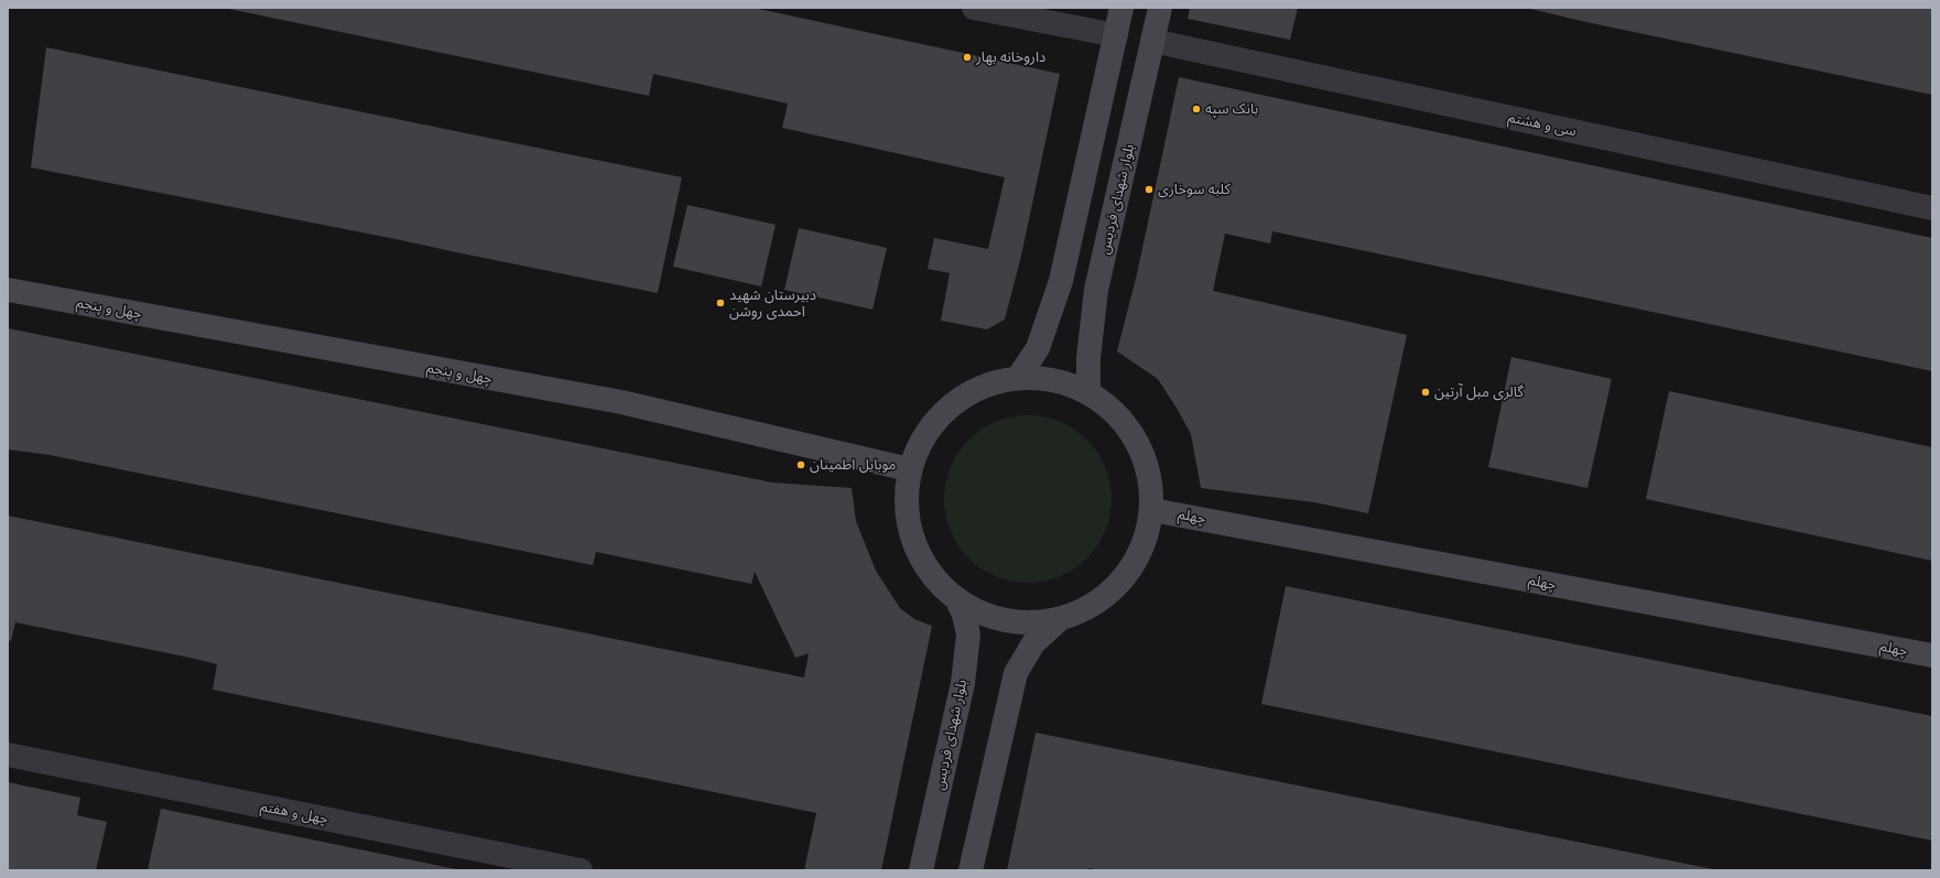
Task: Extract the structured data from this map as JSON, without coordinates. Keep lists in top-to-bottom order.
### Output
{
  "streets": {
    "main road": ["بلوار شهدای فردیس", "چهل و پنجم", "چهلم"],
    "street": ["سی و هشتم", "چهل و هفتم"]
  },
  "crossings": [
    ["سی و هشتم", "بلوار شهدای فردیس"]
  ],
  "places": [
    "داروخانه بهار",
    "بانک سپه",
    "کلبه سوخاری",
    "دبیرستان شهید احمدی روشن",
    "گالری مبل آرتین",
    "موبایل اطمینان"
  ]
}
